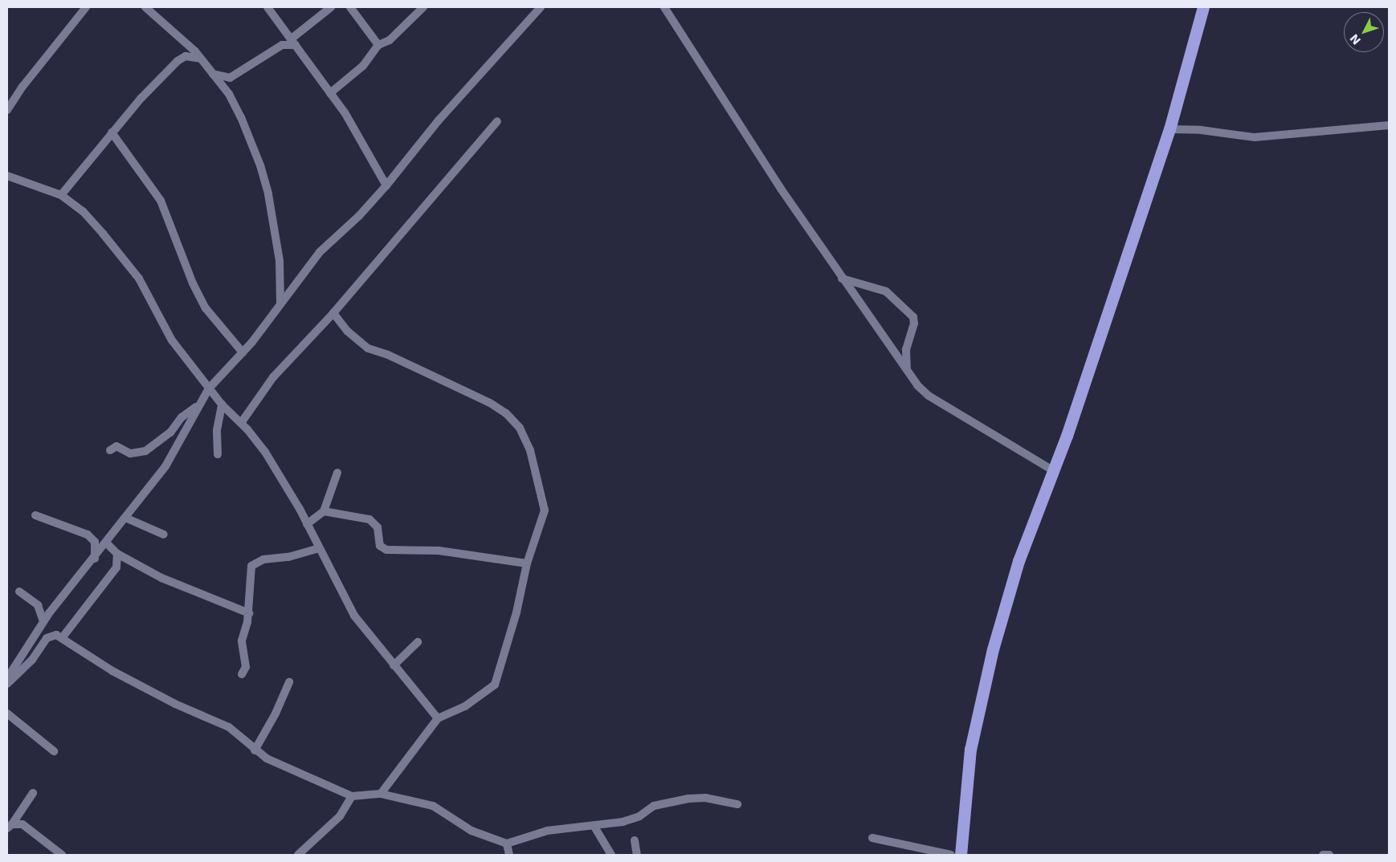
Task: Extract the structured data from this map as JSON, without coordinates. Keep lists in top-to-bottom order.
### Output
{
  "north": "bottom left"
}
